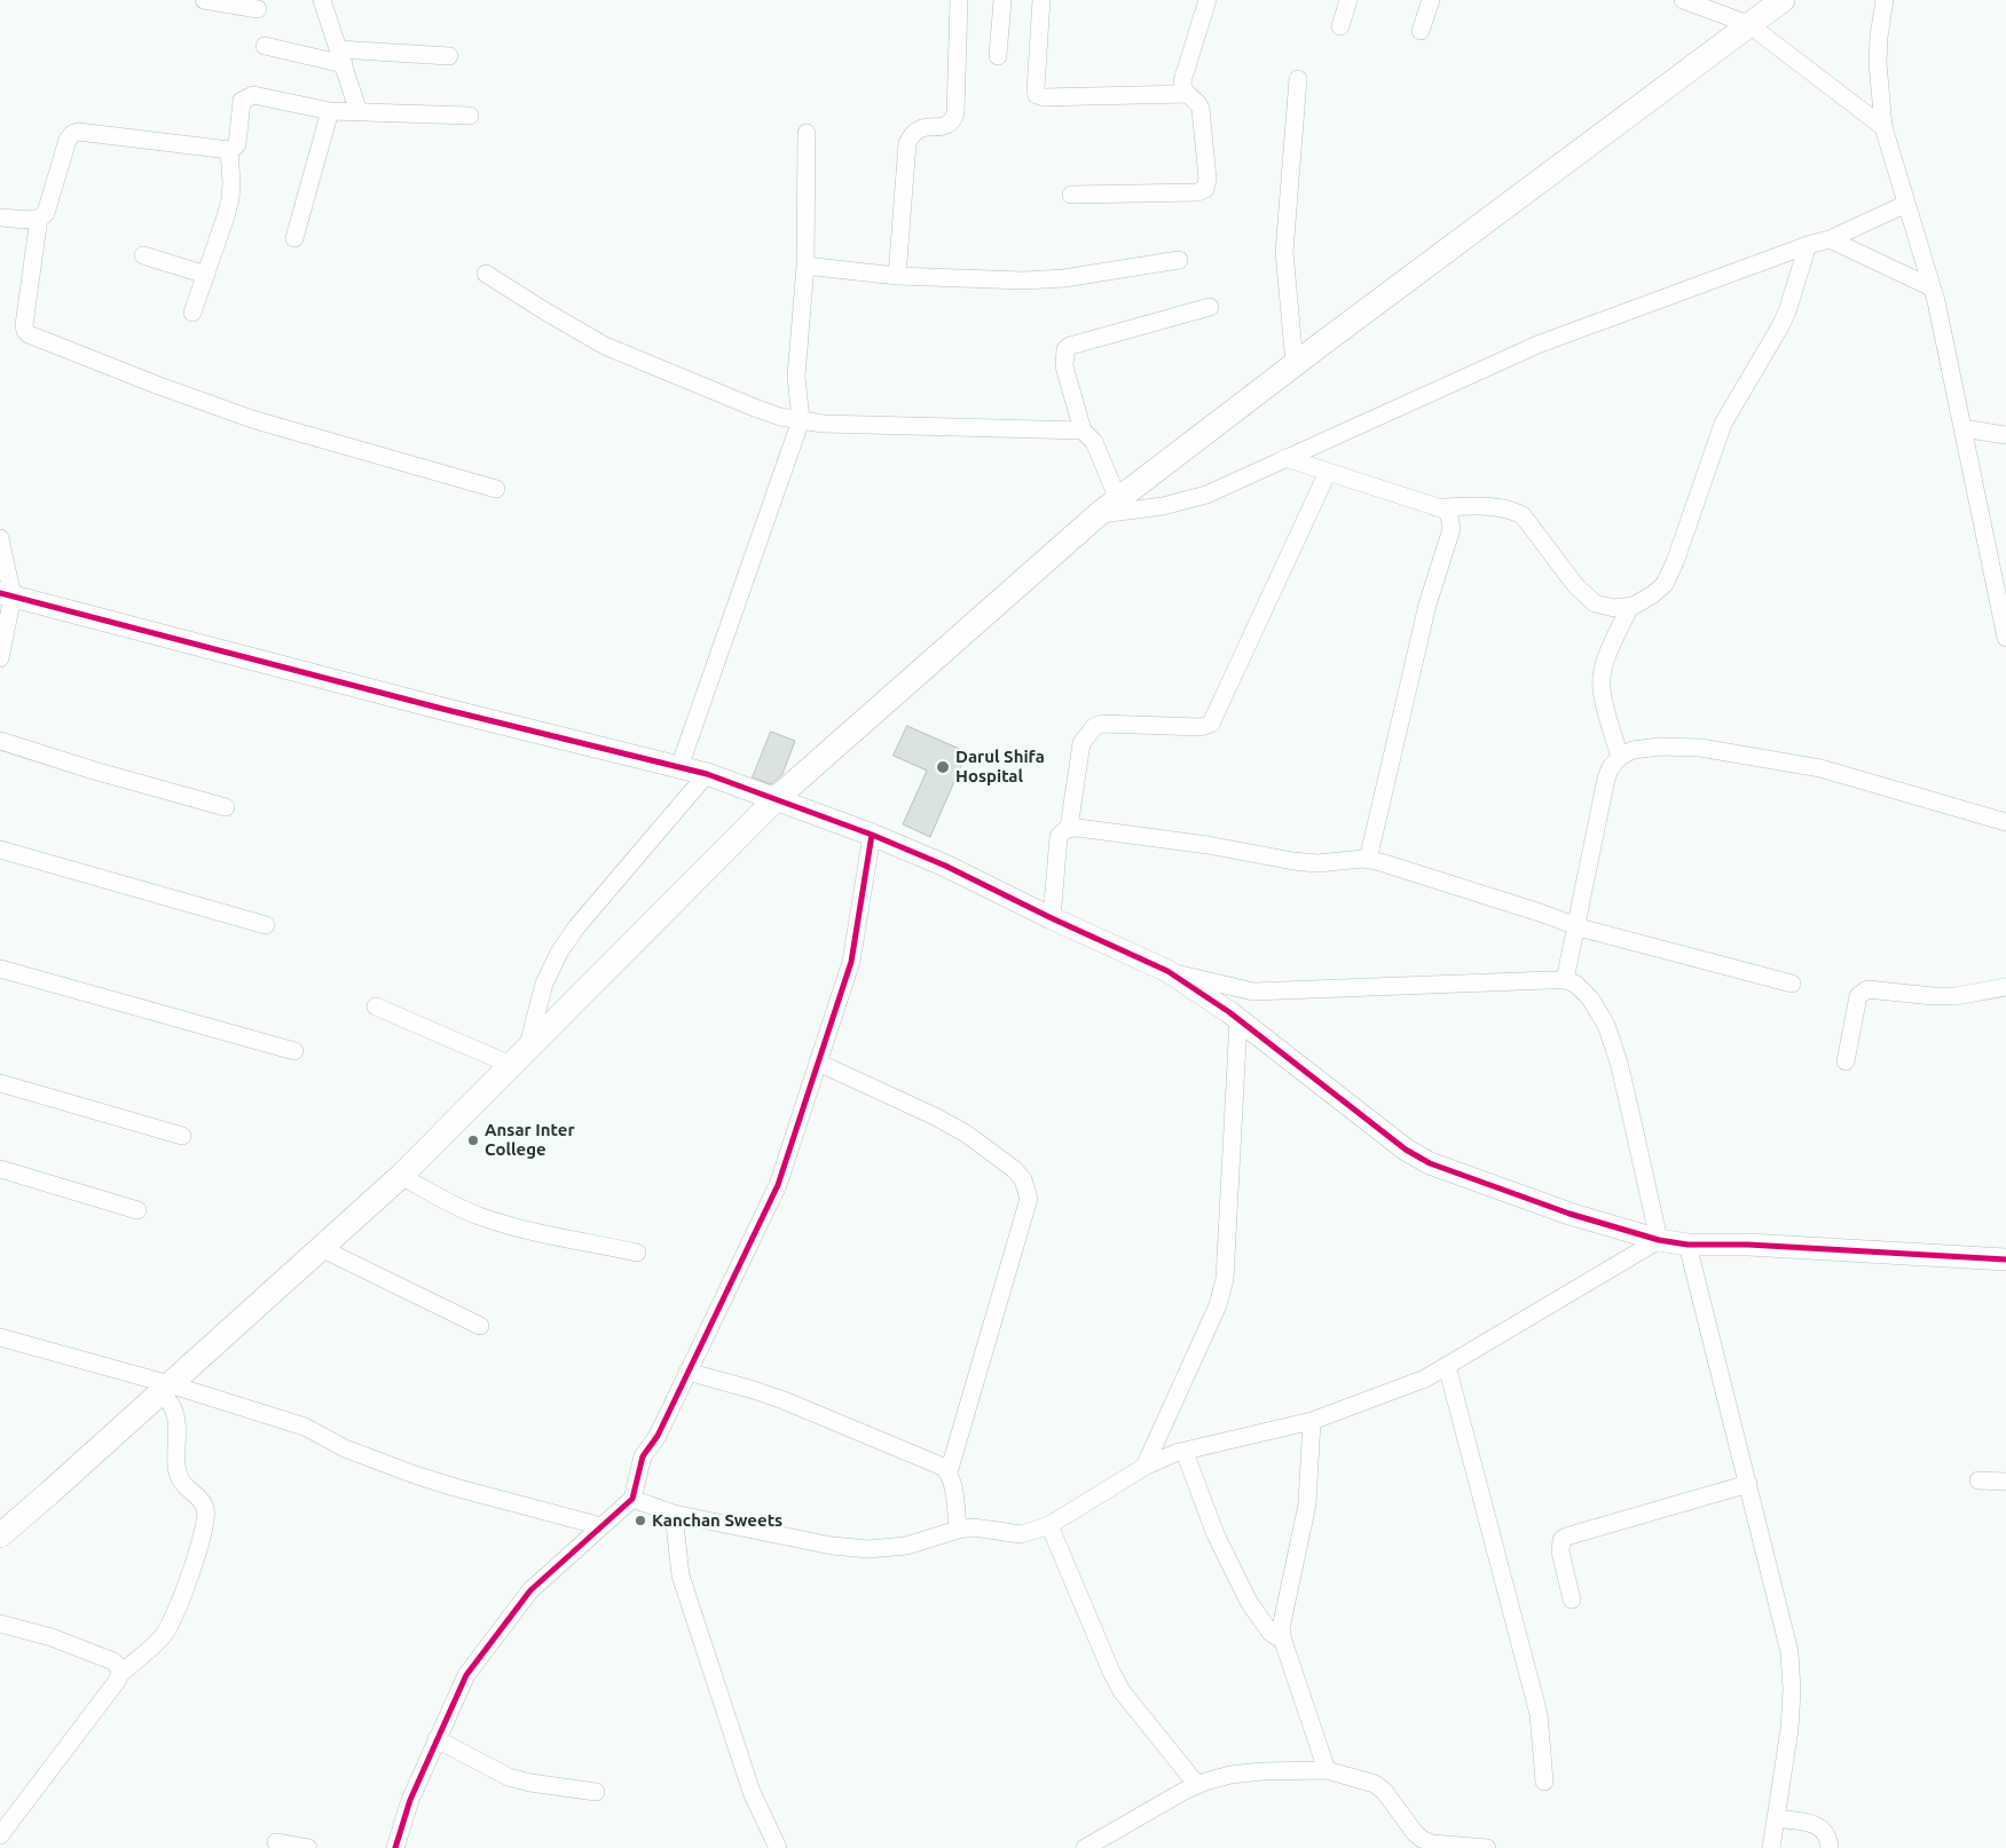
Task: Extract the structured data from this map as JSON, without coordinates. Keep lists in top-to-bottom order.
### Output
{
  "places": ["Darul Shifa Hospital", "Ansar Inter College", "Kanchan Sweets"]
}
